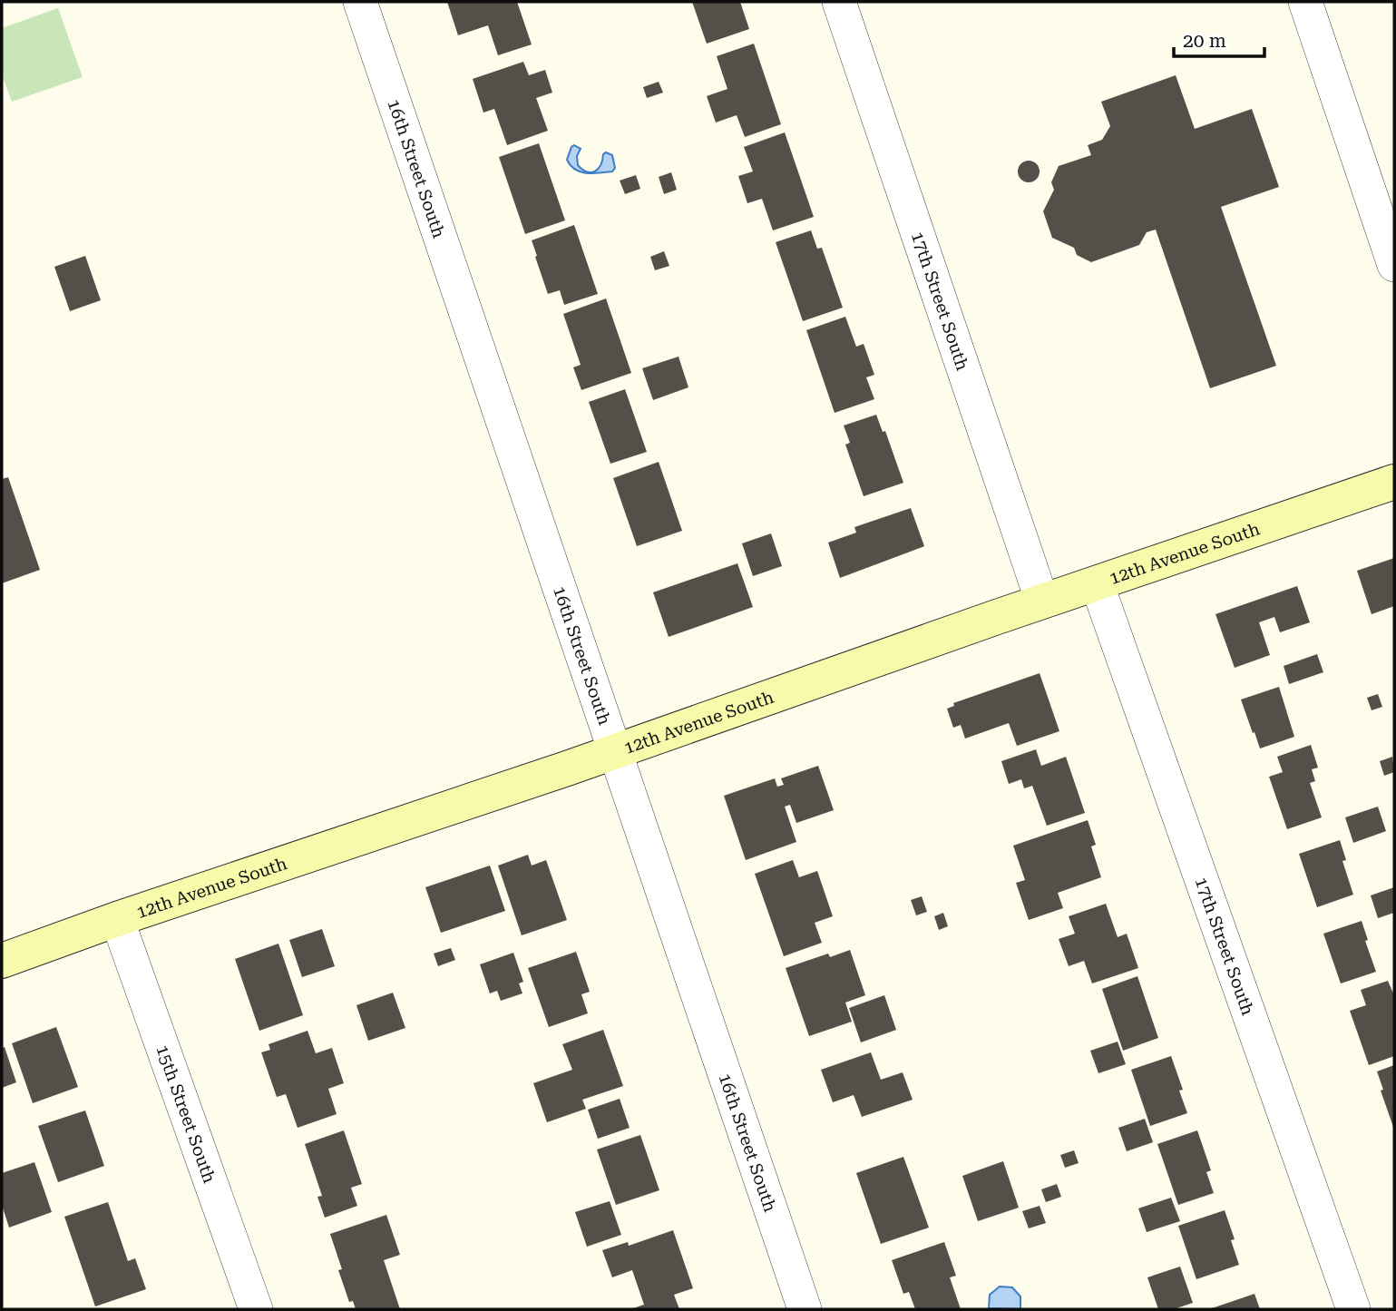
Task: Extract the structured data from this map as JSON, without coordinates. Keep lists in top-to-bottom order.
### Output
{
  "streets": {
    "street": [
      "16th Street South",
      "17th Street South",
      "12th Avenue South",
      "15th Street South"
    ]
  },
  "crossings": [
    ["16th Street South", "12th Avenue South"],
    ["17th Street South", "12th Avenue South"],
    ["12th Avenue South", "15th Street South"]
  ],
  "scale_bar": "20 m"
}
